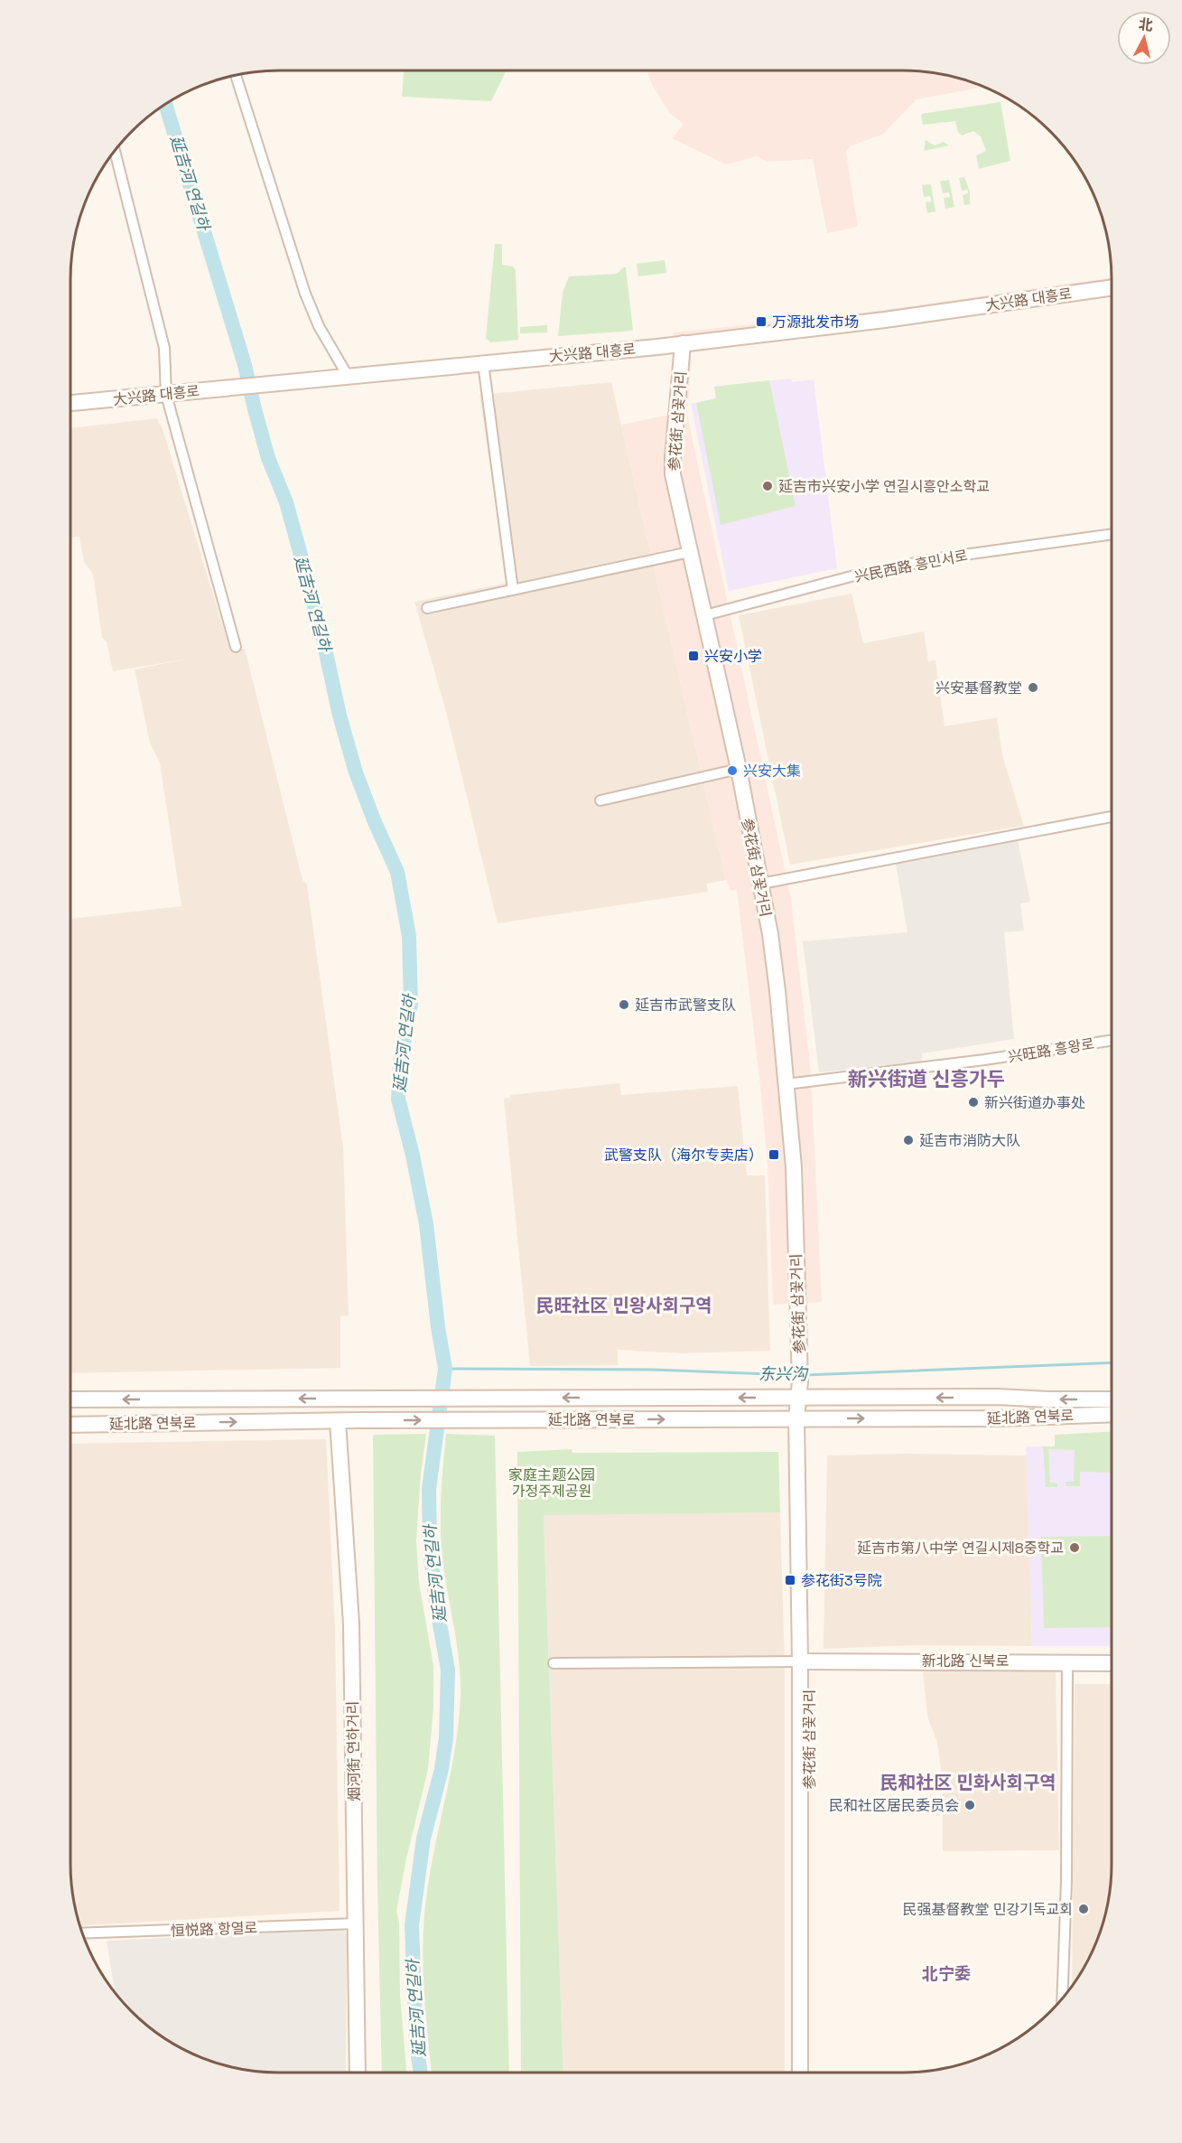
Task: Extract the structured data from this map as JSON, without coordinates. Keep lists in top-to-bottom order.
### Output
{
  "streets": {
    "main road": [
      "大兴路 대흥로",
      "参花街 삼꽃거리",
      "延北路 연북로",
      "新北路 신북로",
      "烟河街 연하거리"
    ],
    "street": ["兴民西路 흥민서로", "兴旺路 흥왕로", "恒悦路 항열로"]
  },
  "crossings": [
    ["大兴路 대흥로", "参花街 삼꽃거리"],
    ["参花街 삼꽃거리", "兴民西路 흥민서로"],
    ["参花街 삼꽃거리", "兴旺路 흥왕로"],
    ["参花街 삼꽃거리", "延北路 연북로"],
    ["参花街 삼꽃거리", "新北路 신북로"],
    ["延北路 연북로", "烟河街 연하거리"],
    ["烟河街 연하거리", "恒悦路 항열로"]
  ],
  "districts": [
    "新兴街道 신흥가두",
    "民旺社区 민왕사회구역",
    "民和社区 민화사회구역",
    "北宁委"
  ],
  "water": ["延吉河 연길하", "东兴沟"],
  "parks": ["家庭主题公园 가정주제공원"],
  "places": {
    "transit": [
      "万源批发市场",
      "兴安小学",
      "武警支队（海尔专卖店）",
      "参花街3号院"
    ],
    "other": [
      "延吉市兴安小学 연길시흥안소학교",
      "兴安基督教堂",
      "兴安大集",
      "延吉市武警支队",
      "新兴街道办事处",
      "延吉市消防大队",
      "延吉市第八中学 연길시제8중학교",
      "民和社区居民委员会",
      "民强基督教堂 민강기독교회"
    ]
  },
  "north": "top"
}
